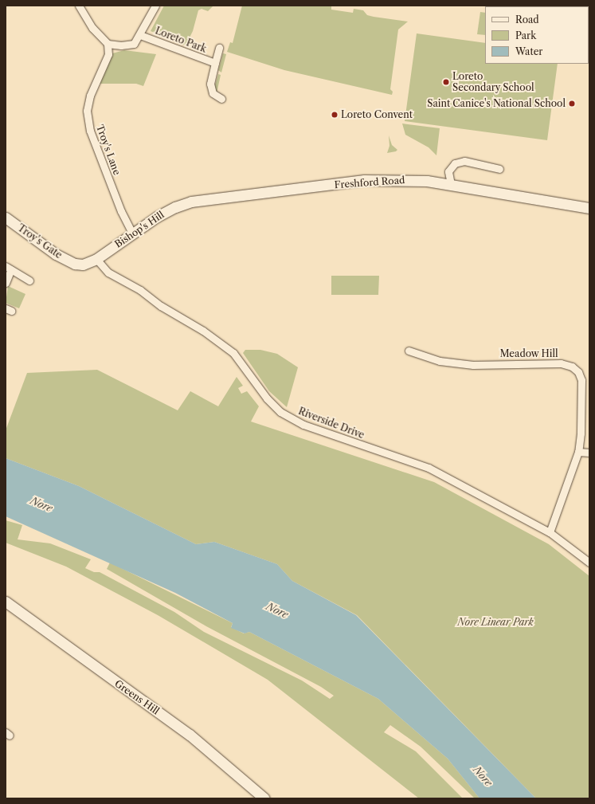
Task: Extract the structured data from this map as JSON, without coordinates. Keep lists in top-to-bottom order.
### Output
{
  "streets": {
    "main road": [
      "Freshford Road",
      "Bishop's Hill",
      "Troy's Gate",
      "Greens Hill"
    ],
    "street": [
      "Loreto Park",
      "Troy's Lane",
      "Meadow Hill",
      "Riverside Drive"
    ]
  },
  "crossings": [
    ["Loreto Park", "Troy's Lane"],
    ["Troy's Lane", "Bishop's Hill"],
    ["Freshford Road", "Bishop's Hill"],
    ["Bishop's Hill", "Troy's Gate"],
    ["Bishop's Hill", "Riverside Drive"],
    ["Meadow Hill", "Riverside Drive"]
  ],
  "water": ["Nore"],
  "parks": ["Nore Linear Park"],
  "places": ["Loreto Secondary School", "Saint Canice's National School", "Loreto Convent"],
  "legend": ["Road", "Park", "Water"]
}
